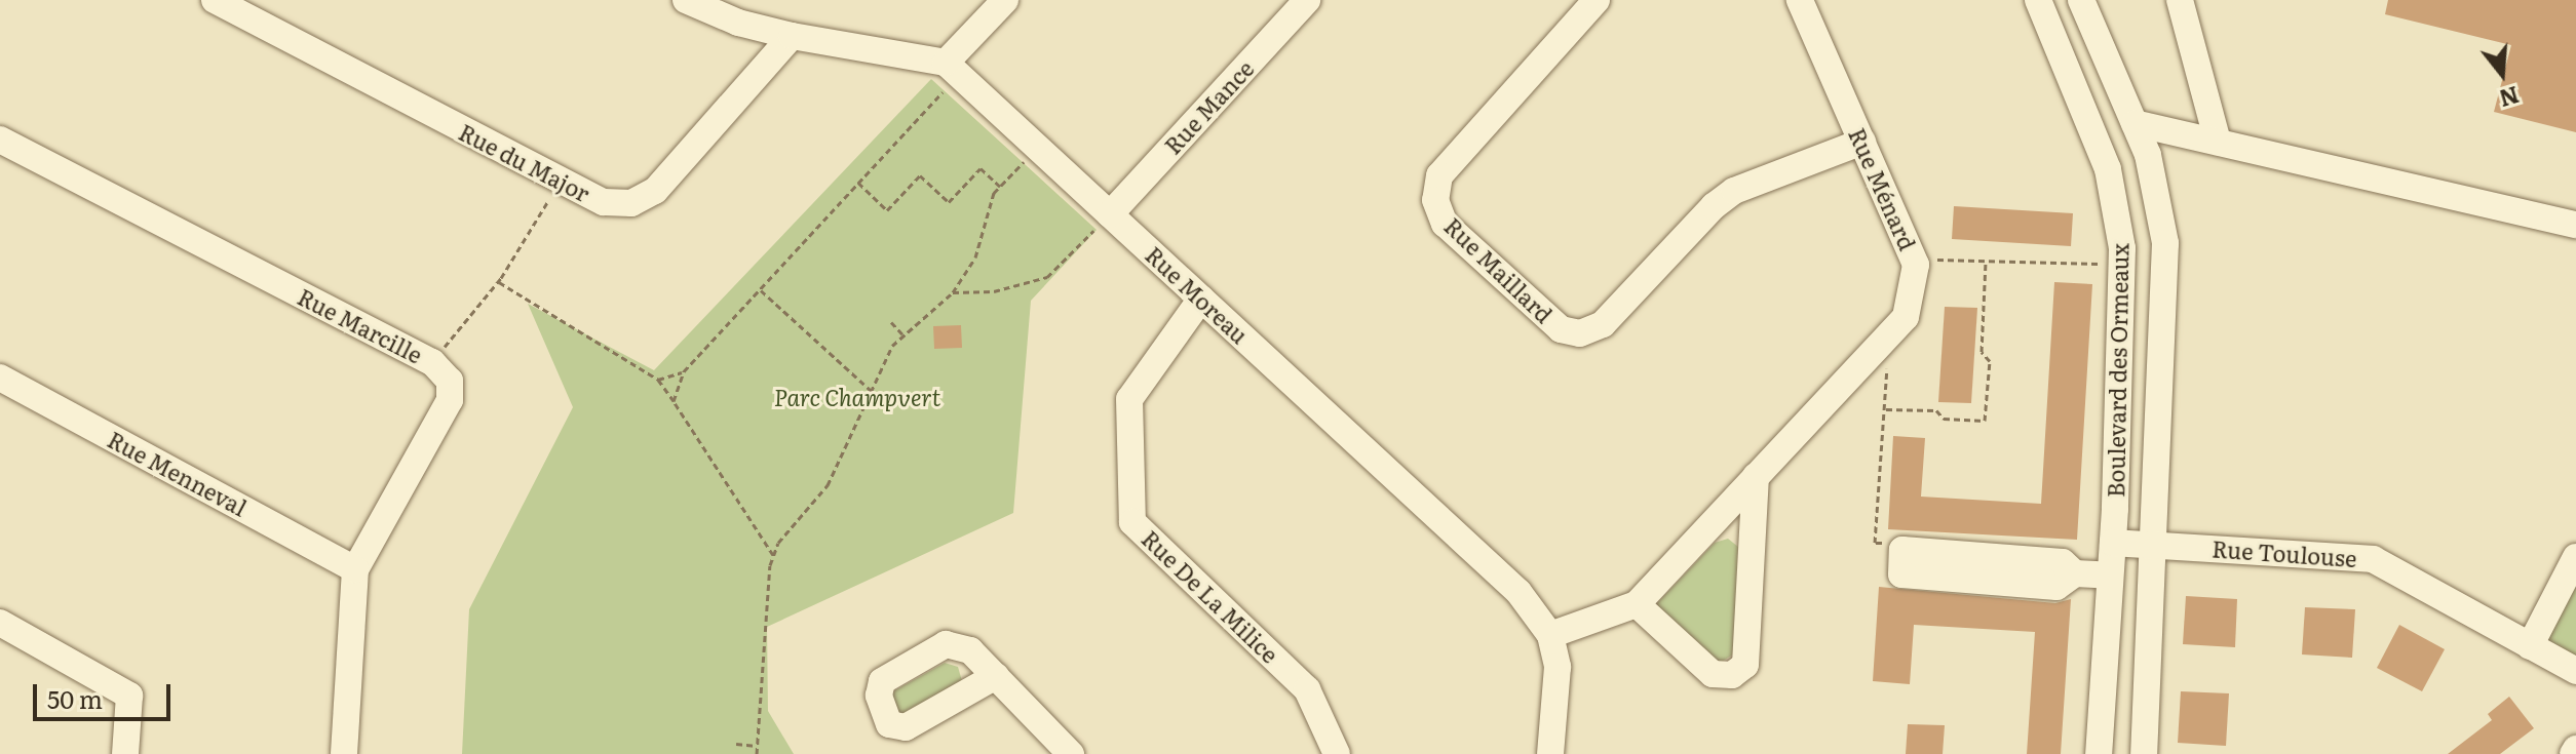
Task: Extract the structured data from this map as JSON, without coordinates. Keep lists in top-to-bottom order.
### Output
{
  "streets": {
    "street": [
      "Rue Mance",
      "Rue du Major",
      "Rue Ménard",
      "Rue Maillard",
      "Rue Moreau",
      "Rue Marcille",
      "Boulevard des Ormeaux",
      "Rue Menneval",
      "Rue Toulouse",
      "Rue De La Milice"
    ]
  },
  "crossings": [
    ["Rue Mance", "Rue Moreau"],
    ["Rue Ménard", "Rue Maillard"],
    ["Rue Ménard", "Rue Moreau"],
    ["Rue Moreau", "Rue De La Milice"],
    ["Rue Marcille", "Rue Menneval"],
    ["Boulevard des Ormeaux", "Rue Toulouse"]
  ],
  "parks": ["Parc Champvert"],
  "scale_bar": "50 m",
  "north": "bottom"
}
